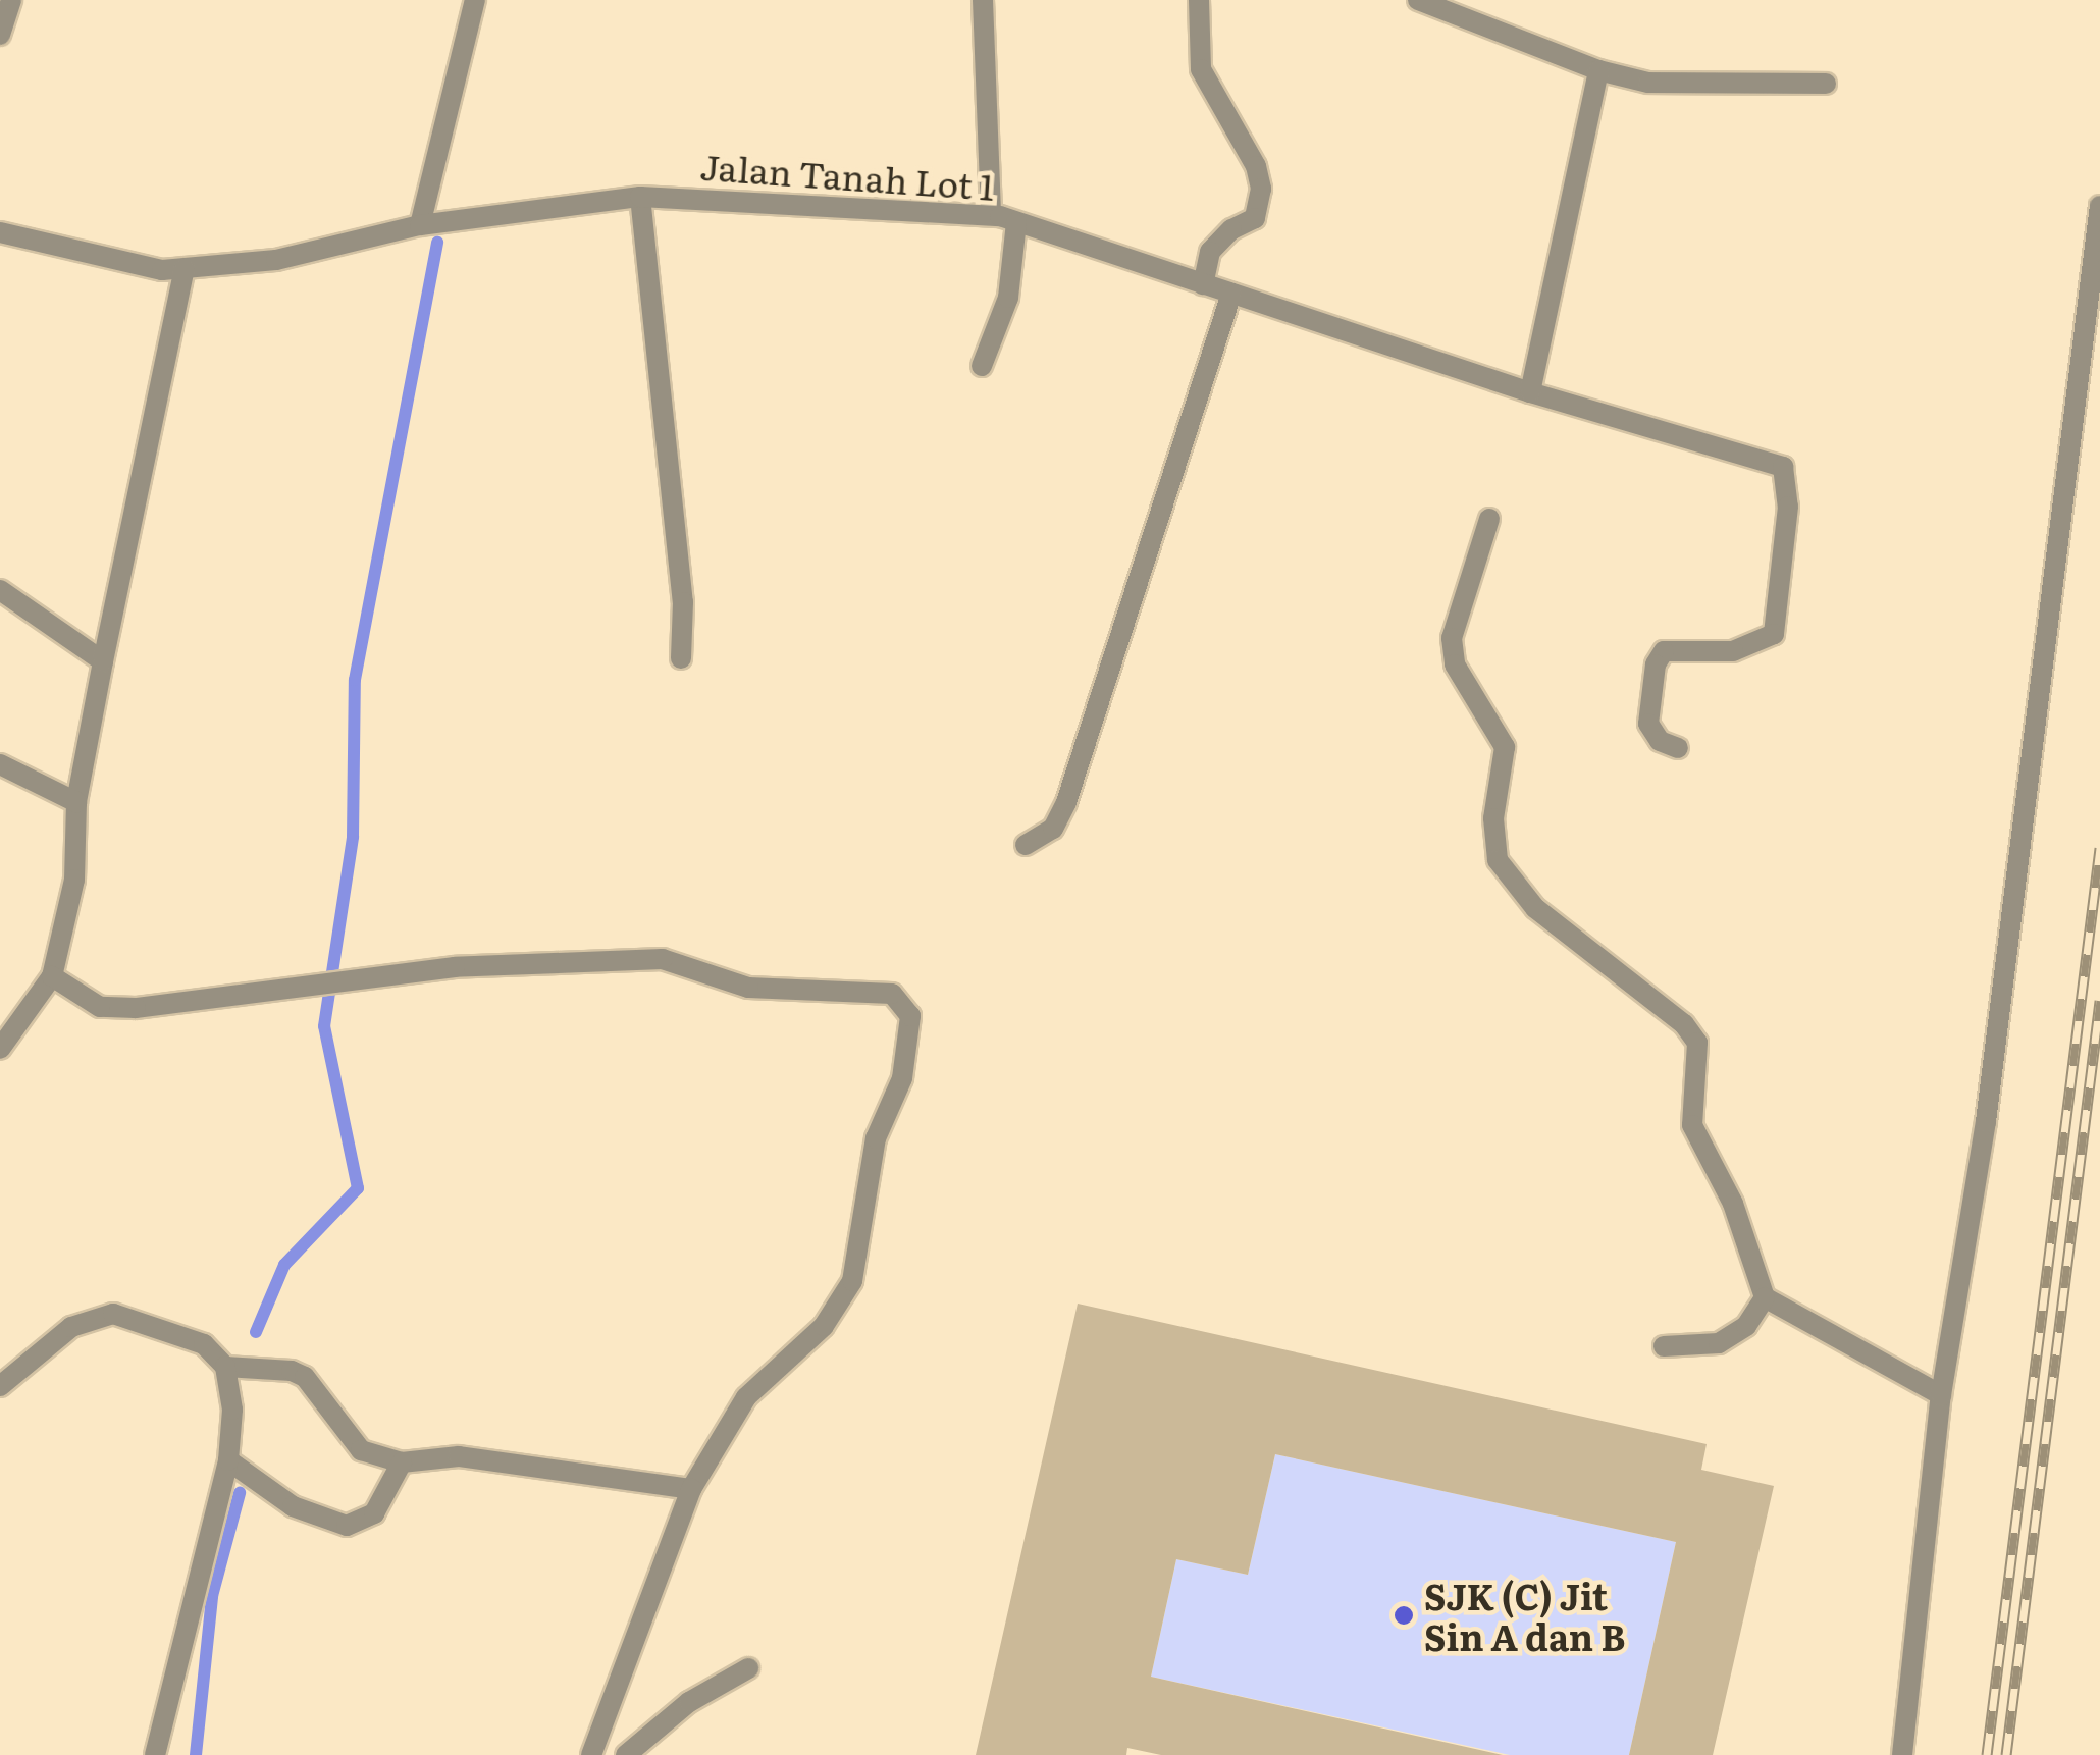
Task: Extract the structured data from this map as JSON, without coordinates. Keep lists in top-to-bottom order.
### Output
{
  "streets": {
    "street": ["Jalan Tanah Lot 1"]
  },
  "places": ["SJK (C) Jit Sin A dan B"]
}
